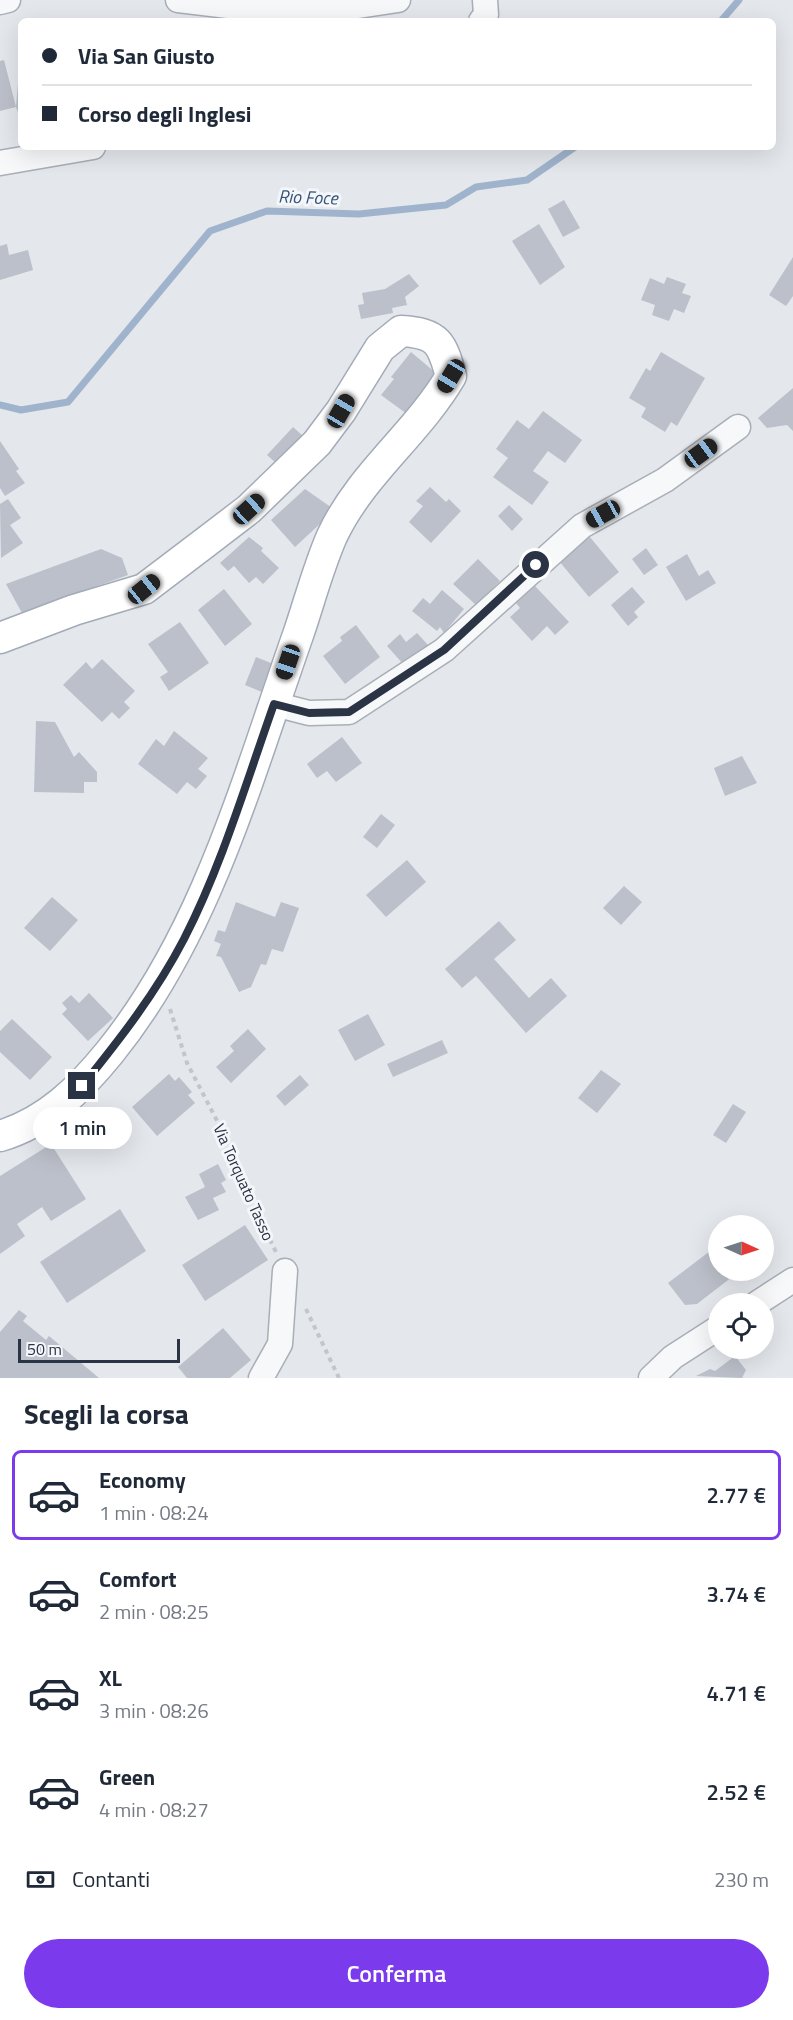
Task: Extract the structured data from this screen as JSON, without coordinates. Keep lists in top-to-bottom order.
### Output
{
  "streets": {
    "path": ["Via Torquato Tasso"]
  },
  "water": ["Rio Foce"],
  "scale_bar": "50 m",
  "north": "right",
  "page": {
    "banner": ["Via San Giusto", "Corso degli Inglesi"],
    "bubble": "1 min",
    "scale": "50 m",
    "heading": "Scegli la corsa",
    "list": [
      {
        "name": "Economy",
        "note": "1 min · 08:24",
        "value": "2.77 €"
      },
      {
        "name": "Comfort",
        "note": "2 min · 08:25",
        "value": "3.74 €"
      },
      {
        "name": "XL",
        "note": "3 min · 08:26",
        "value": "4.71 €"
      },
      {
        "name": "Green",
        "note": "4 min · 08:27",
        "value": "2.52 €"
      }
    ],
    "pay": ["Contanti", "230 m"],
    "buttons": "Conferma"
  }
}
